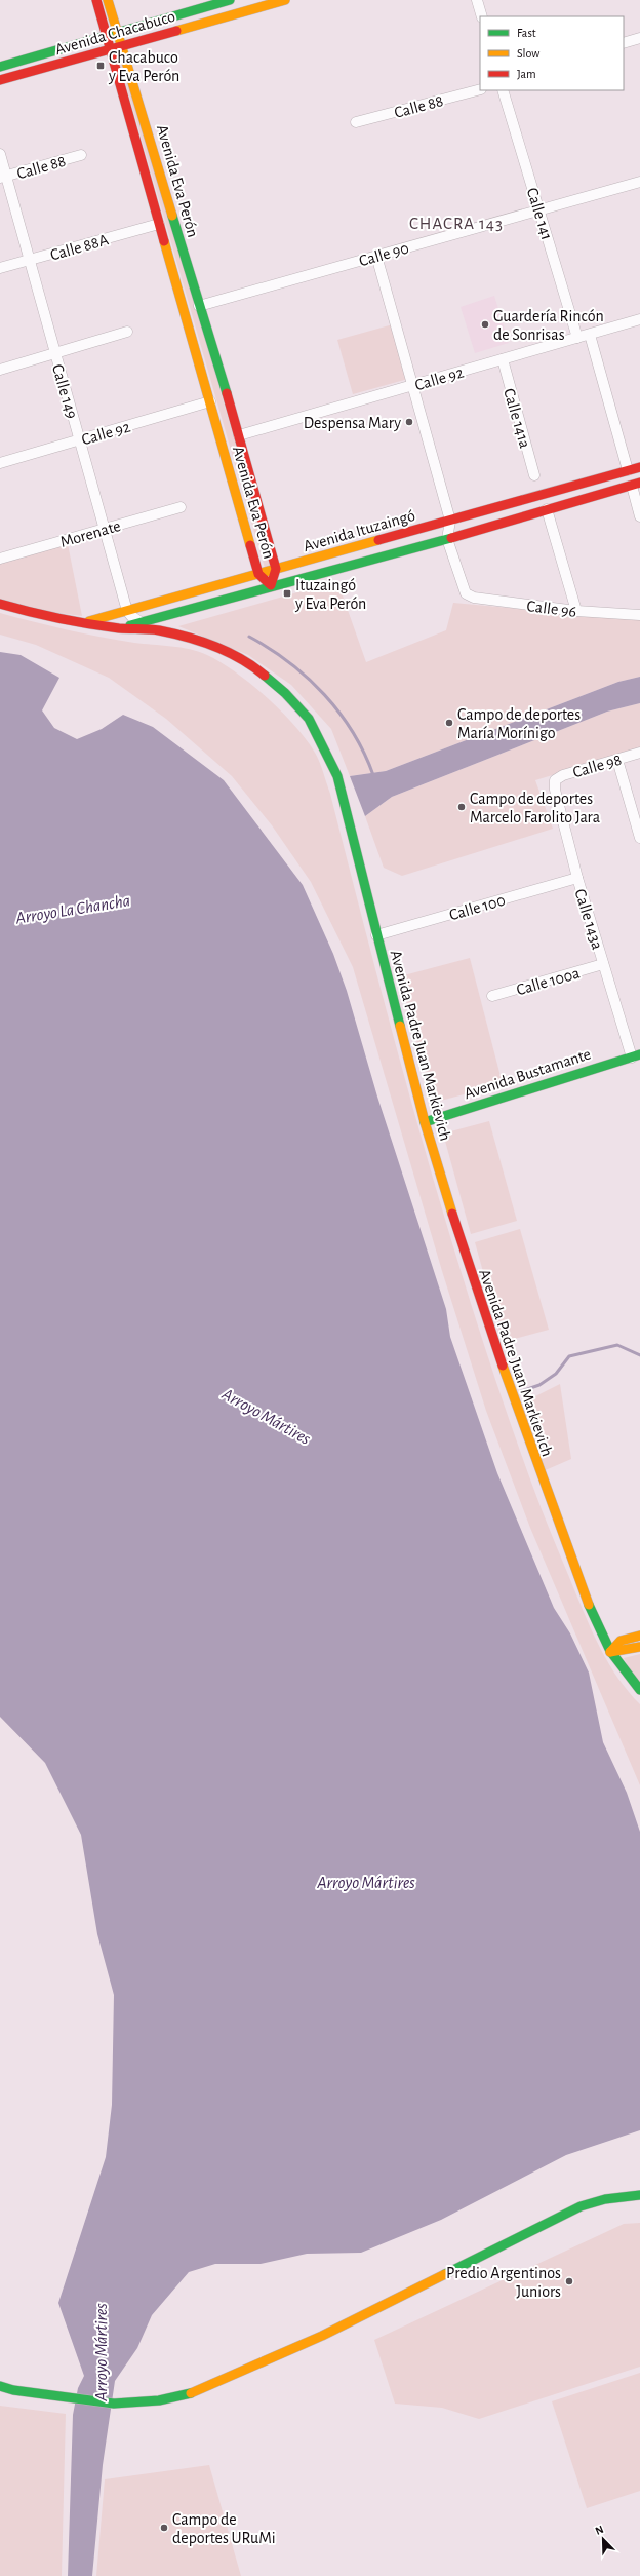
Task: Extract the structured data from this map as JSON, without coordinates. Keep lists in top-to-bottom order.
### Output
{
  "streets": {
    "main road": [
      "Avenida Chacabuco",
      "Avenida Eva Perón",
      "Avenida Ituzaingó",
      "Avenida Padre Juan Markievich",
      "Avenida Bustamante"
    ],
    "street": [
      "Calle 88",
      "Calle 141",
      "Calle 88A",
      "Calle 90",
      "Calle 92",
      "Calle 149",
      "Calle 141a",
      "Morenate",
      "Calle 96",
      "Calle 98",
      "Calle 100",
      "Calle 143a",
      "Calle 100a"
    ]
  },
  "crossings": [
    ["Avenida Chacabuco", "Avenida Eva Perón"],
    ["Calle 88", "Calle 149"],
    ["Avenida Eva Perón", "Calle 88A"],
    ["Avenida Eva Perón", "Calle 90"],
    ["Avenida Eva Perón", "Calle 92"],
    ["Avenida Eva Perón", "Avenida Ituzaingó"],
    ["Calle 141", "Calle 90"],
    ["Calle 141", "Calle 92"],
    ["Calle 88A", "Calle 149"],
    ["Calle 92", "Calle 149"],
    ["Calle 92", "Calle 141a"],
    ["Calle 149", "Avenida Ituzaingó"],
    ["Calle 149", "Morenate"],
    ["Avenida Ituzaingó", "Calle 96"],
    ["Avenida Ituzaingó", "Avenida Padre Juan Markievich"],
    ["Calle 98", "Calle 143a"],
    ["Calle 100", "Calle 143a"],
    ["Calle 100", "Avenida Padre Juan Markievich"],
    ["Calle 143a", "Calle 100a"],
    ["Calle 143a", "Avenida Bustamante"],
    ["Avenida Padre Juan Markievich", "Avenida Bustamante"]
  ],
  "districts": ["CHACRA 143"],
  "water": ["Arroyo La Chancha", "Arroyo Mártires"],
  "places": {
    "transit": ["Chacabuco y Eva Perón", "Ituzaingó y Eva Perón"],
    "other": [
      "Guardería Rincón de Sonrisas",
      "Despensa Mary",
      "Campo de deportes María Morínigo",
      "Campo de deportes Marcelo Farolito Jara",
      "Predio Argentinos Juniors",
      "Campo de deportes URuMi"
    ]
  },
  "legend": ["Fast", "Slow", "Jam"],
  "north": "top left"
}
